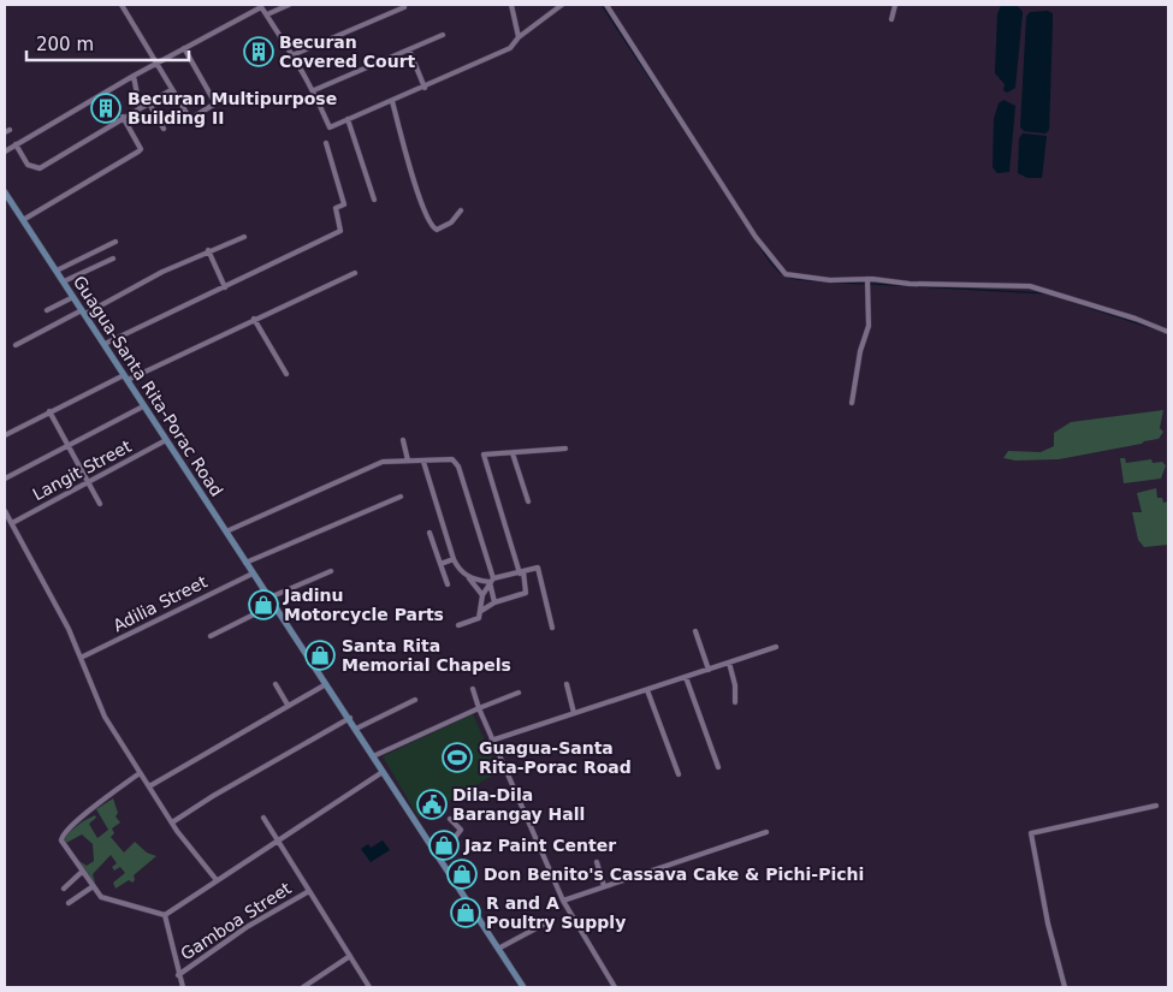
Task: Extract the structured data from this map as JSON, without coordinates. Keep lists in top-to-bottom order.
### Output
{
  "streets": {
    "main road": ["Guagua-Santa Rita-Porac Road"],
    "street": ["Langit Street", "Adilia Street", "Gamboa Street"]
  },
  "crossings": [
    ["Guagua-Santa Rita-Porac Road", "Langit Street"],
    ["Guagua-Santa Rita-Porac Road", "Adilia Street"]
  ],
  "places": {
    "building": ["Becuran Covered Court", "Becuran Multipurpose Building II"],
    "shop": [
      "Jadinu Motorcycle Parts",
      "Santa Rita Memorial Chapels",
      "Jaz Paint Center",
      "Don Benito's Cassava Cake & Pichi-Pichi",
      "R and A Poultry Supply"
    ],
    "sports": ["Guagua-Santa Rita-Porac Road"],
    "public building": ["Dila-Dila Barangay Hall"]
  },
  "scale_bar": "200 m"
}
